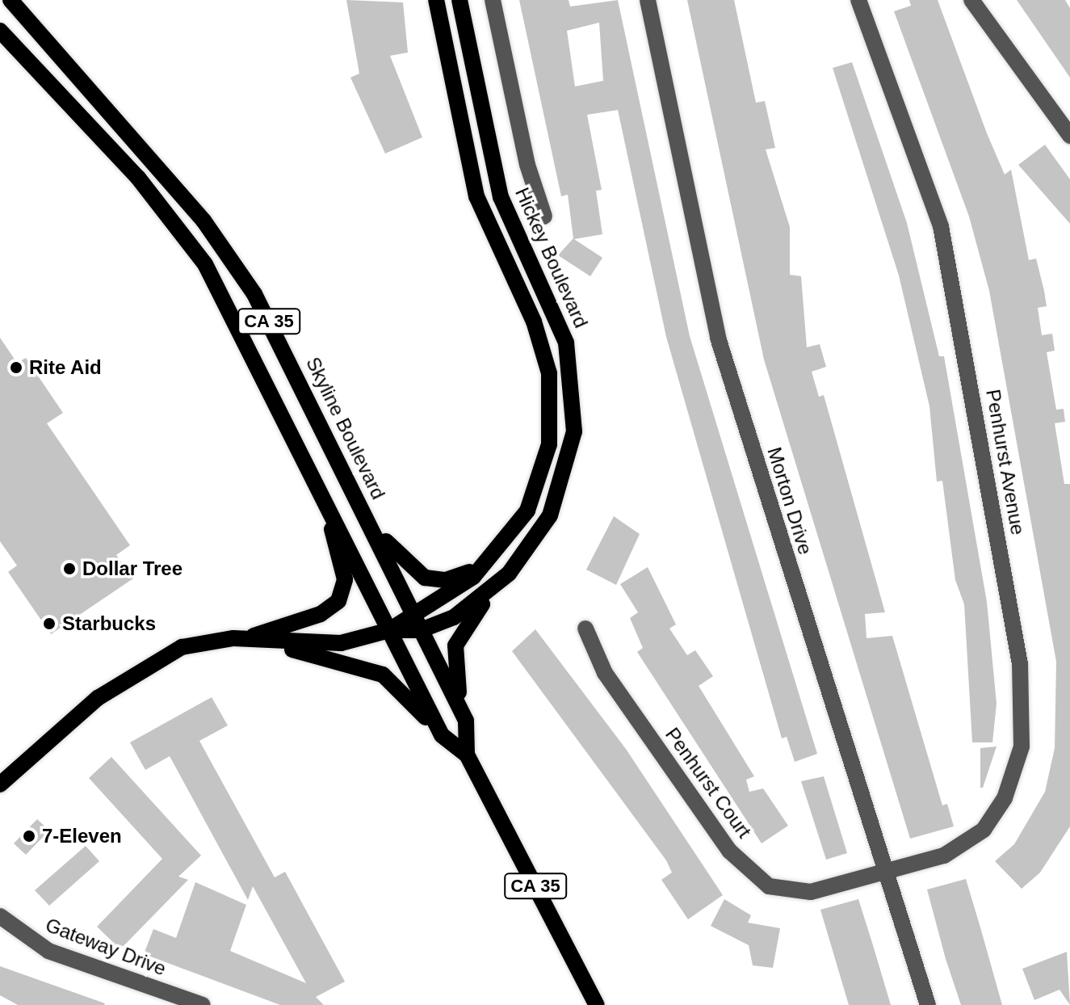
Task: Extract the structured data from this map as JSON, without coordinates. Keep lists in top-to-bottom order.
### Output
{
  "streets": {
    "main road": ["Hickey Boulevard", "CA 35", "Skyline Boulevard"],
    "street": [
      "Penhurst Avenue",
      "Morton Drive",
      "Penhurst Court",
      "Gateway Drive"
    ]
  },
  "crossings": [
    ["Hickey Boulevard", "Skyline Boulevard"],
    ["Penhurst Avenue", "Morton Drive"],
    ["Penhurst Avenue", "Penhurst Court"],
    ["Morton Drive", "Penhurst Court"]
  ],
  "places": [
    "Rite Aid",
    "Dollar Tree",
    "Starbucks",
    "7-Eleven"
  ]
}
